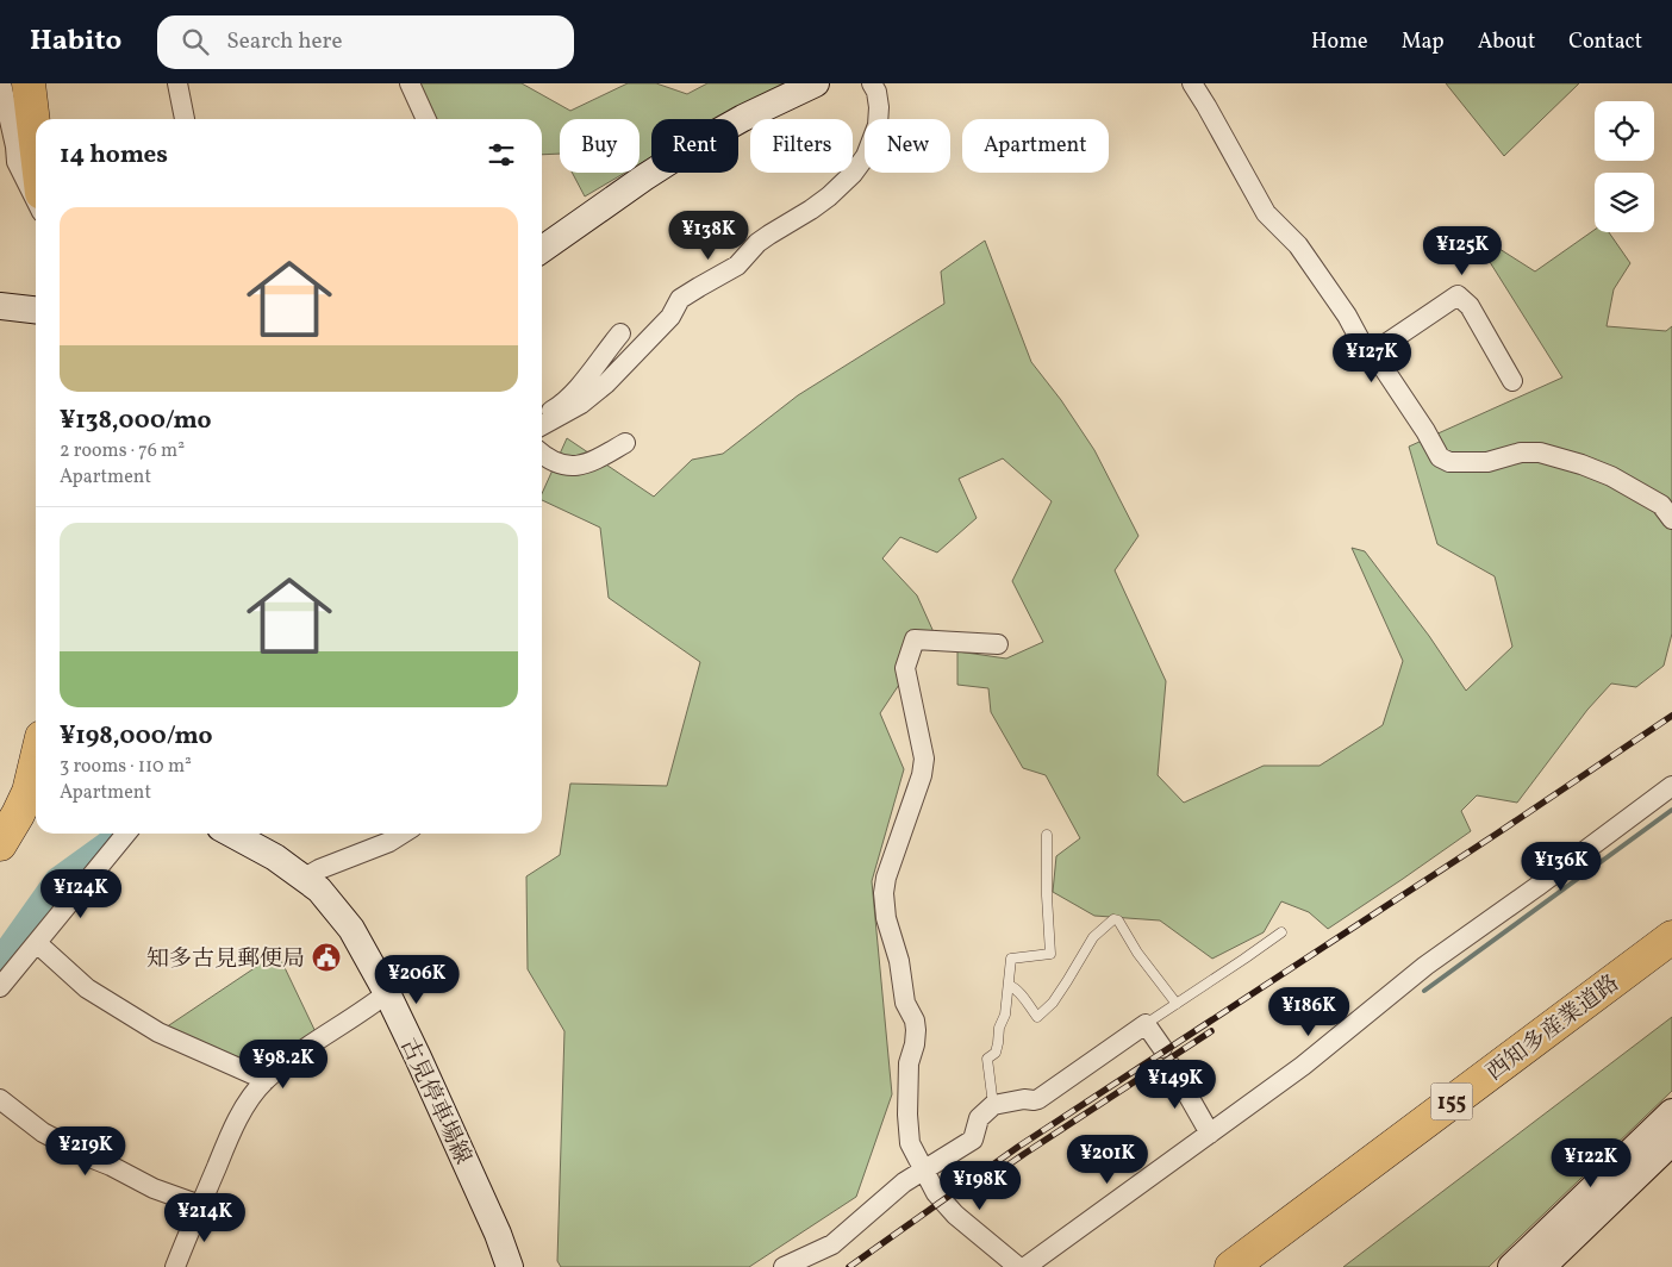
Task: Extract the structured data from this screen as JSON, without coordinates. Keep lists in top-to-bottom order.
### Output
{
  "streets": {
    "highway": ["西知多産業道路", "155"],
    "street": ["古見停車場線"]
  },
  "places": {
    "public building": ["知多古見郵便局"]
  },
  "page": {
    "header": "Habito",
    "search": "Search here",
    "nav": [
      "Home",
      "Map",
      "About",
      "Contact"
    ],
    "chip": [
      "Buy",
      "Rent",
      "Filters",
      "New",
      "Apartment"
    ],
    "heading": "14 homes",
    "list": [
      {
        "name": "¥138,000/mo",
        "note": "2 rooms · 76 m² · Apartment"
      },
      {
        "name": "¥198,000/mo",
        "note": "3 rooms · 110 m² · Apartment"
      }
    ],
    "price": [
      "¥138K",
      "¥125K",
      "¥127K",
      "¥136K",
      "¥124K",
      "¥206K",
      "¥186K",
      "¥98.2K",
      "¥149K",
      "¥219K",
      "¥201K",
      "¥122K",
      "¥198K",
      "¥214K"
    ]
  }
}
